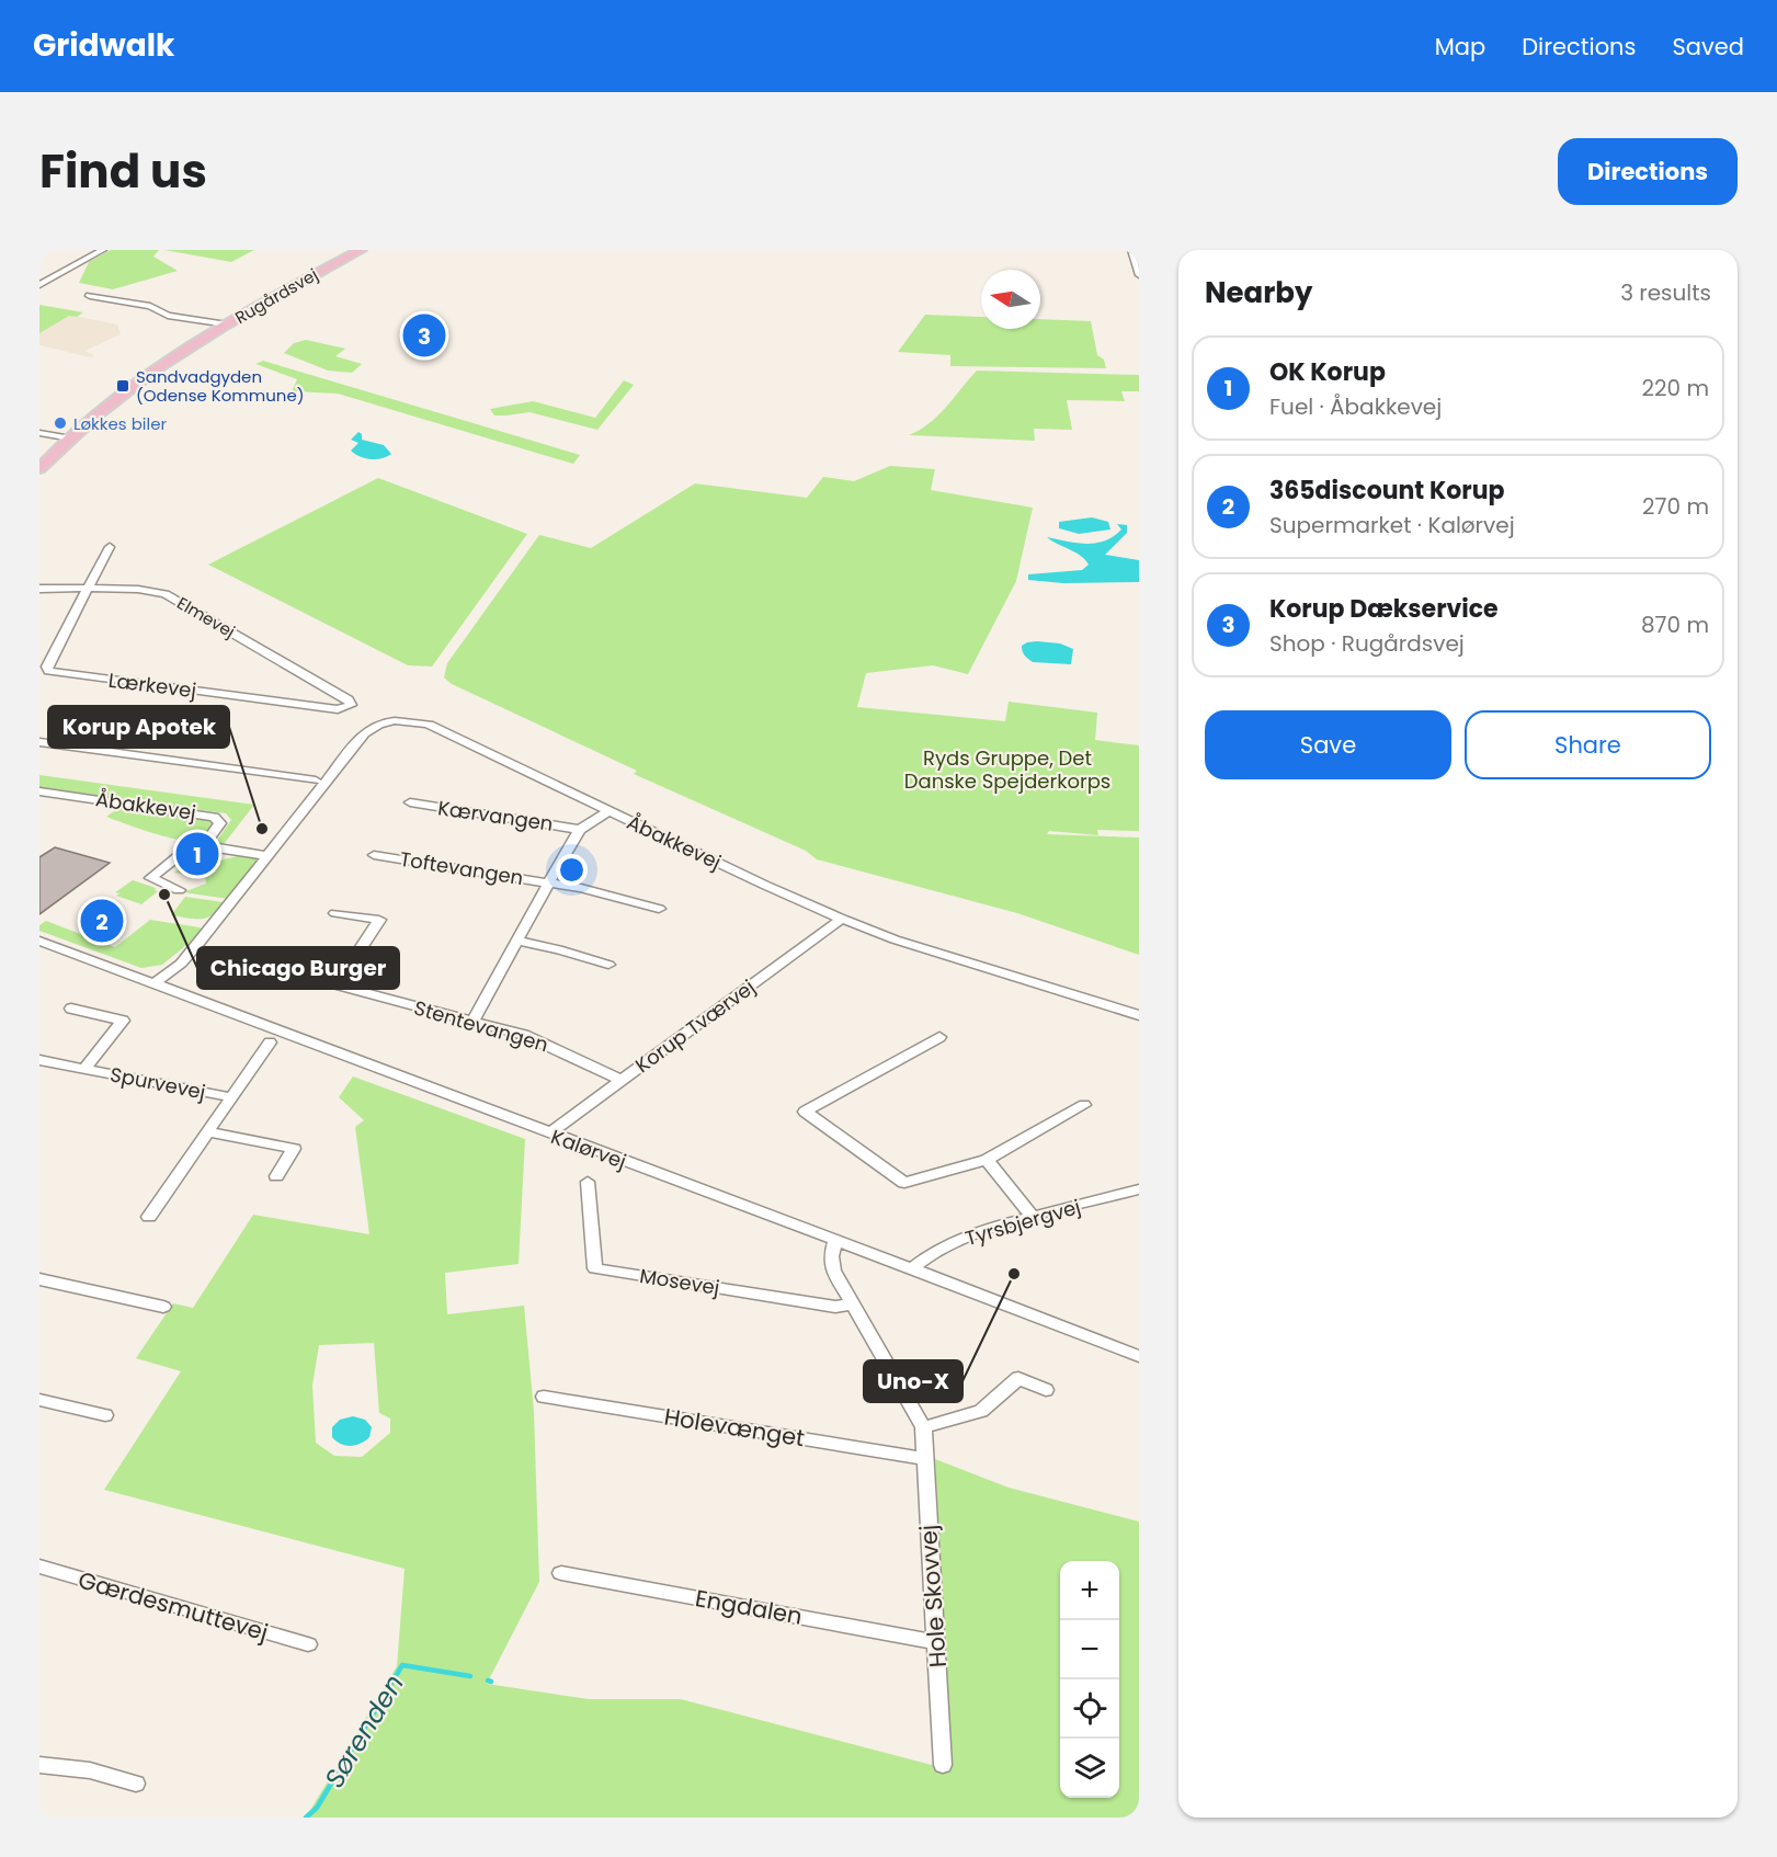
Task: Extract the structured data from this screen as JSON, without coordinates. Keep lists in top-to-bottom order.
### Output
{
  "streets": {
    "main road": ["Rugårdsvej"],
    "street": [
      "Elmevej",
      "Lærkevej",
      "Åbakkevej",
      "Kærvangen",
      "Toftevangen",
      "Stentevangen",
      "Korup Tværvej",
      "Spurvevej",
      "Kalørvej",
      "Tyrsbjergvej",
      "Mosevej",
      "Holevænget",
      "Hole Skovvej",
      "Gærdesmuttevej",
      "Engdalen"
    ]
  },
  "crossings": [
    ["Elmevej", "Lærkevej"],
    ["Åbakkevej", "Korup Tværvej"],
    ["Åbakkevej", "Kalørvej"],
    ["Stentevangen", "Korup Tværvej"],
    ["Korup Tværvej", "Kalørvej"],
    ["Kalørvej", "Tyrsbjergvej"],
    ["Kalørvej", "Hole Skovvej"],
    ["Mosevej", "Hole Skovvej"],
    ["Holevænget", "Hole Skovvej"],
    ["Hole Skovvej", "Engdalen"]
  ],
  "water": ["Sørenden"],
  "parks": ["Ryds Gruppe, Det Danske Spejderkorps"],
  "places": {
    "transit": ["Sandvadgyden (Odense Kommune)"],
    "other": [
      "Løkkes biler",
      "Korup Apotek",
      "Chicago Burger",
      "Uno-X"
    ]
  },
  "north": "left",
  "page": {
    "header": "Gridwalk",
    "nav": ["Map", "Directions", "Saved"],
    "title": "Find us",
    "buttons": [
      "Directions",
      ["Save", "Share"]
    ],
    "heading": ["Nearby", "3 results"],
    "pins": ["3", "1", "2"],
    "list": [
      {
        "mark": "1",
        "name": "OK Korup",
        "note": "Fuel · Åbakkevej",
        "value": "220 m"
      },
      {
        "mark": "2",
        "name": "365discount Korup",
        "note": "Supermarket · Kalørvej",
        "value": "270 m"
      },
      {
        "mark": "3",
        "name": "Korup Dækservice",
        "note": "Shop · Rugårdsvej",
        "value": "870 m"
      }
    ],
    "map_buttons": ["+", "−"]
  }
}
